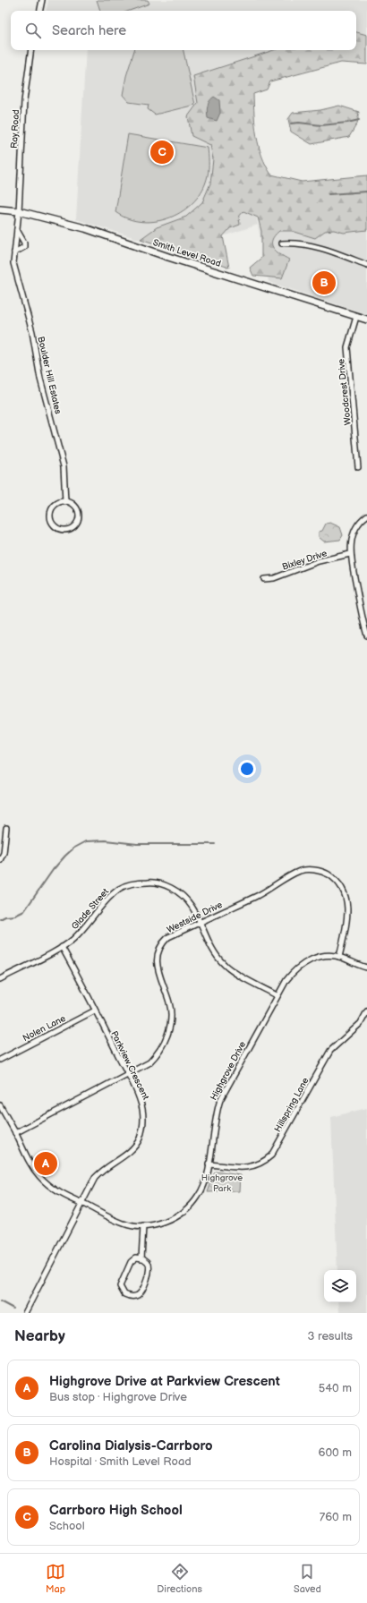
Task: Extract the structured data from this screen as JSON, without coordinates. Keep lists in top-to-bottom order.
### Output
{
  "streets": {
    "main road": ["Smith Level Road"],
    "street": [
      "Ray Road",
      "Boulder Hill Estates",
      "Woodcrest Drive",
      "Bixley Drive",
      "Glade Street",
      "Westside Drive",
      "Nolen Lane",
      "Parkview Crescent",
      "Highgrove Drive",
      "Hillspring Lane"
    ]
  },
  "crossings": [
    ["Ray Road", "Smith Level Road"],
    ["Ray Road", "Boulder Hill Estates"],
    ["Smith Level Road", "Boulder Hill Estates"],
    ["Smith Level Road", "Woodcrest Drive"],
    ["Glade Street", "Westside Drive"],
    ["Glade Street", "Parkview Crescent"],
    ["Glade Street", "Highgrove Drive"],
    ["Westside Drive", "Parkview Crescent"],
    ["Westside Drive", "Highgrove Drive"],
    ["Nolen Lane", "Parkview Crescent"],
    ["Parkview Crescent", "Highgrove Drive"],
    ["Highgrove Drive", "Hillspring Lane"]
  ],
  "parks": ["Highgrove Park"],
  "page": {
    "search": "Search here",
    "pins": ["C", "B", "A"],
    "heading": ["Nearby", "3 results"],
    "list": [
      {
        "mark": "A",
        "name": "Highgrove Drive at Parkview Crescent",
        "note": "Bus stop · Highgrove Drive",
        "value": "540 m"
      },
      {
        "mark": "B",
        "name": "Carolina Dialysis-Carrboro",
        "note": "Hospital · Smith Level Road",
        "value": "600 m"
      },
      {
        "mark": "C",
        "name": "Carrboro High School",
        "note": "School",
        "value": "760 m"
      }
    ],
    "nav": ["Map", "Directions", "Saved"]
  }
}
